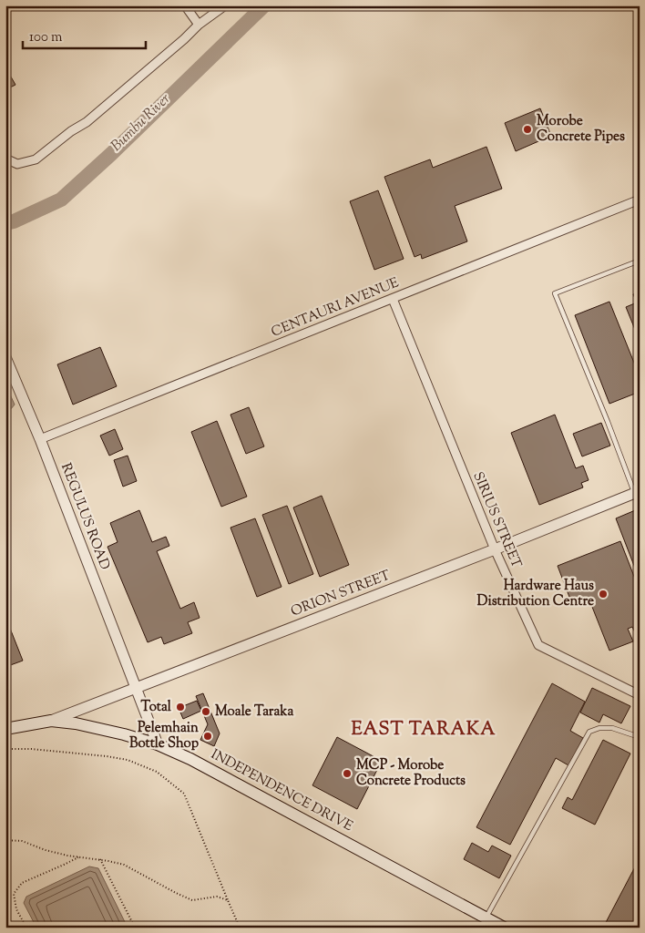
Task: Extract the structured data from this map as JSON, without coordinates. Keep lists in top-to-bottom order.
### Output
{
  "streets": {
    "main road": ["INDEPENDENCE DRIVE"],
    "street": [
      "CENTAURI AVENUE",
      "REGULUS ROAD",
      "SIRIUS STREET",
      "ORION STREET"
    ]
  },
  "crossings": [
    ["CENTAURI AVENUE", "REGULUS ROAD"],
    ["CENTAURI AVENUE", "SIRIUS STREET"],
    ["REGULUS ROAD", "ORION STREET"],
    ["REGULUS ROAD", "INDEPENDENCE DRIVE"],
    ["SIRIUS STREET", "ORION STREET"],
    ["ORION STREET", "INDEPENDENCE DRIVE"]
  ],
  "districts": ["EAST TARAKA"],
  "water": ["Bumbu River"],
  "places": [
    "Morobe Concrete Pipes",
    "Hardware Haus Distribution Centre",
    "Total",
    "Moale Taraka",
    "Pelemhain Bottle Shop",
    "MCP - Morobe Concrete Products"
  ],
  "scale_bar": "100 m"
}
